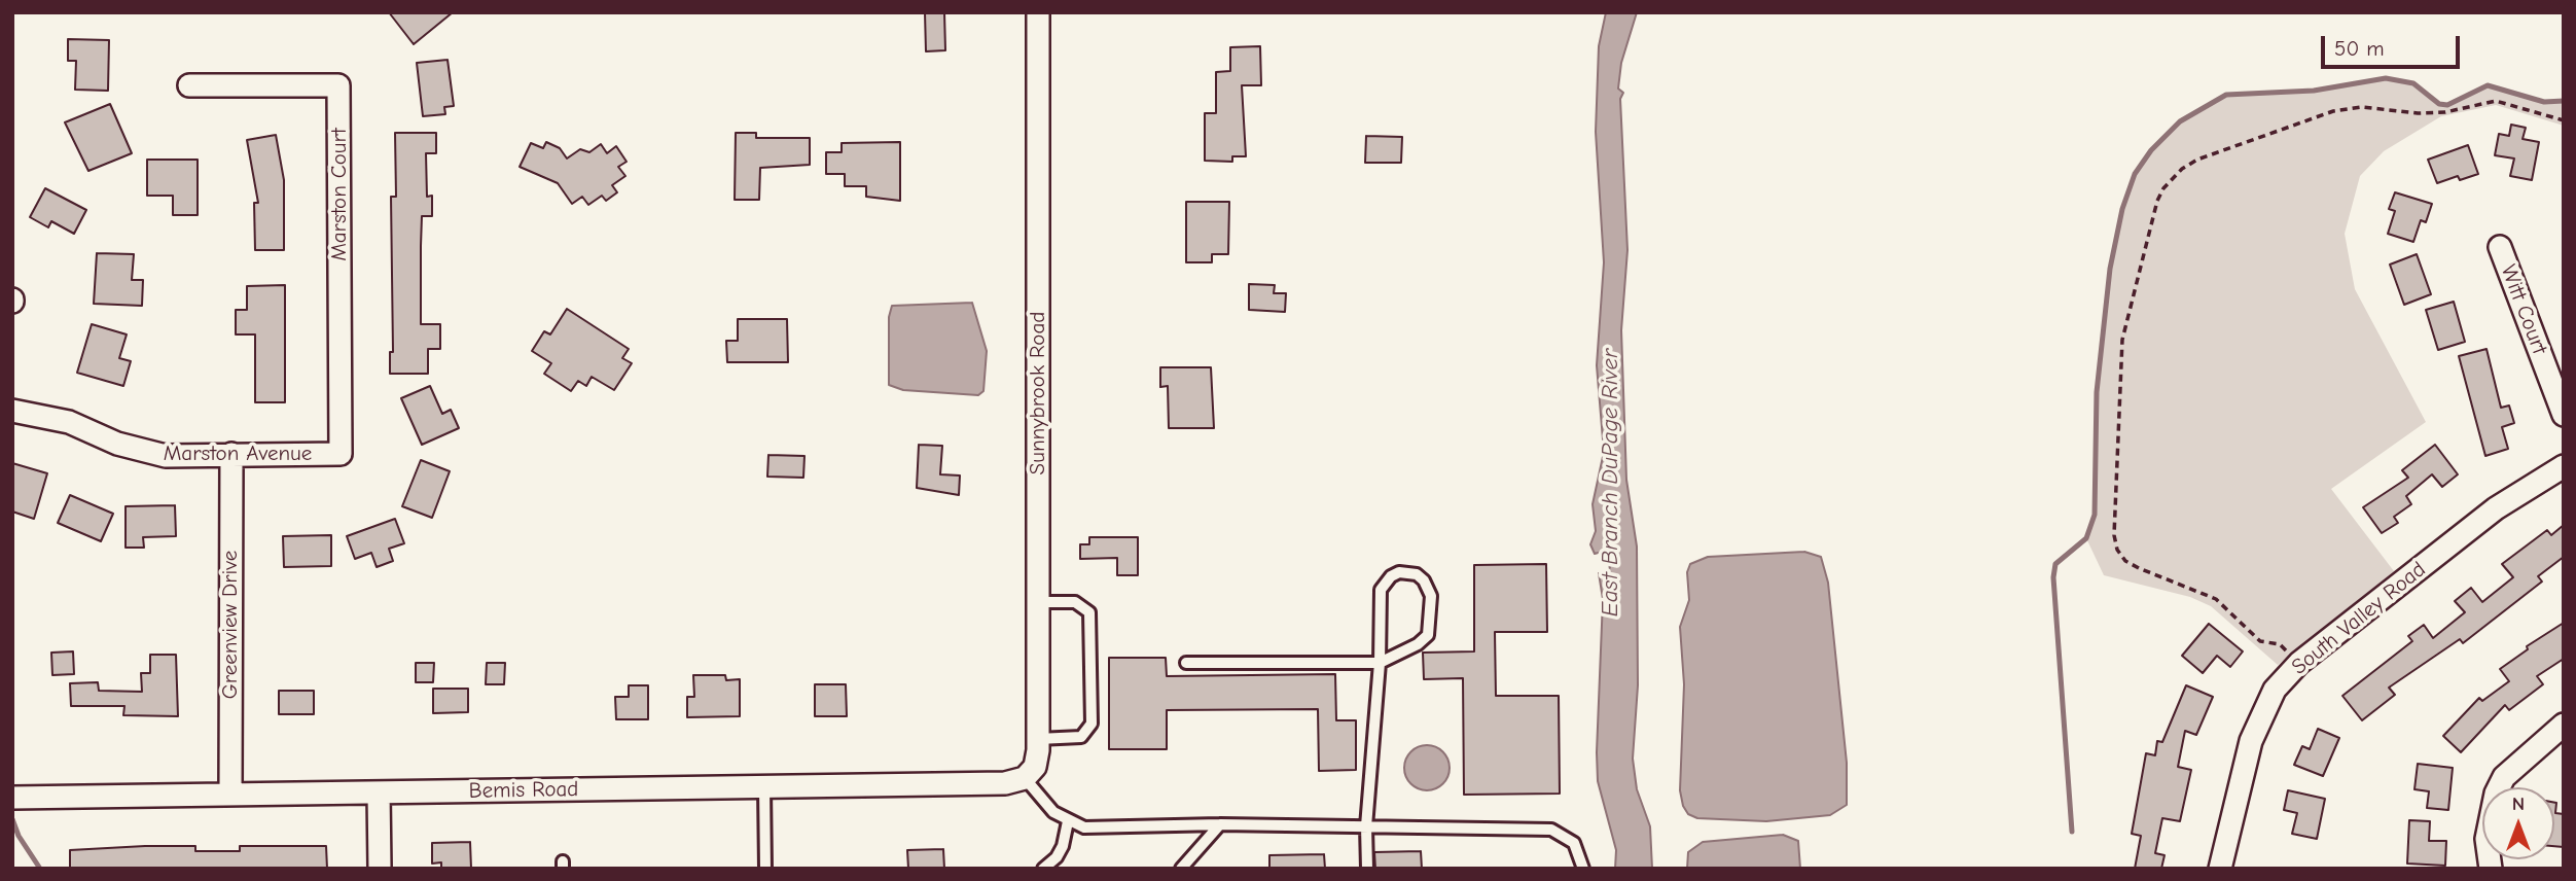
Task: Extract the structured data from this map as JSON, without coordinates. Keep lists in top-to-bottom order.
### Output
{
  "streets": {
    "street": [
      "Marston Court",
      "Witt Court",
      "Sunnybrook Road",
      "Marston Avenue",
      "South Valley Road",
      "Greenview Drive",
      "Bemis Road"
    ]
  },
  "crossings": [
    ["Marston Court", "Marston Avenue"],
    ["Sunnybrook Road", "Bemis Road"],
    ["Marston Avenue", "Greenview Drive"],
    ["Greenview Drive", "Bemis Road"]
  ],
  "water": ["East Branch DuPage River"],
  "scale_bar": "50 m",
  "north": "top"
}
